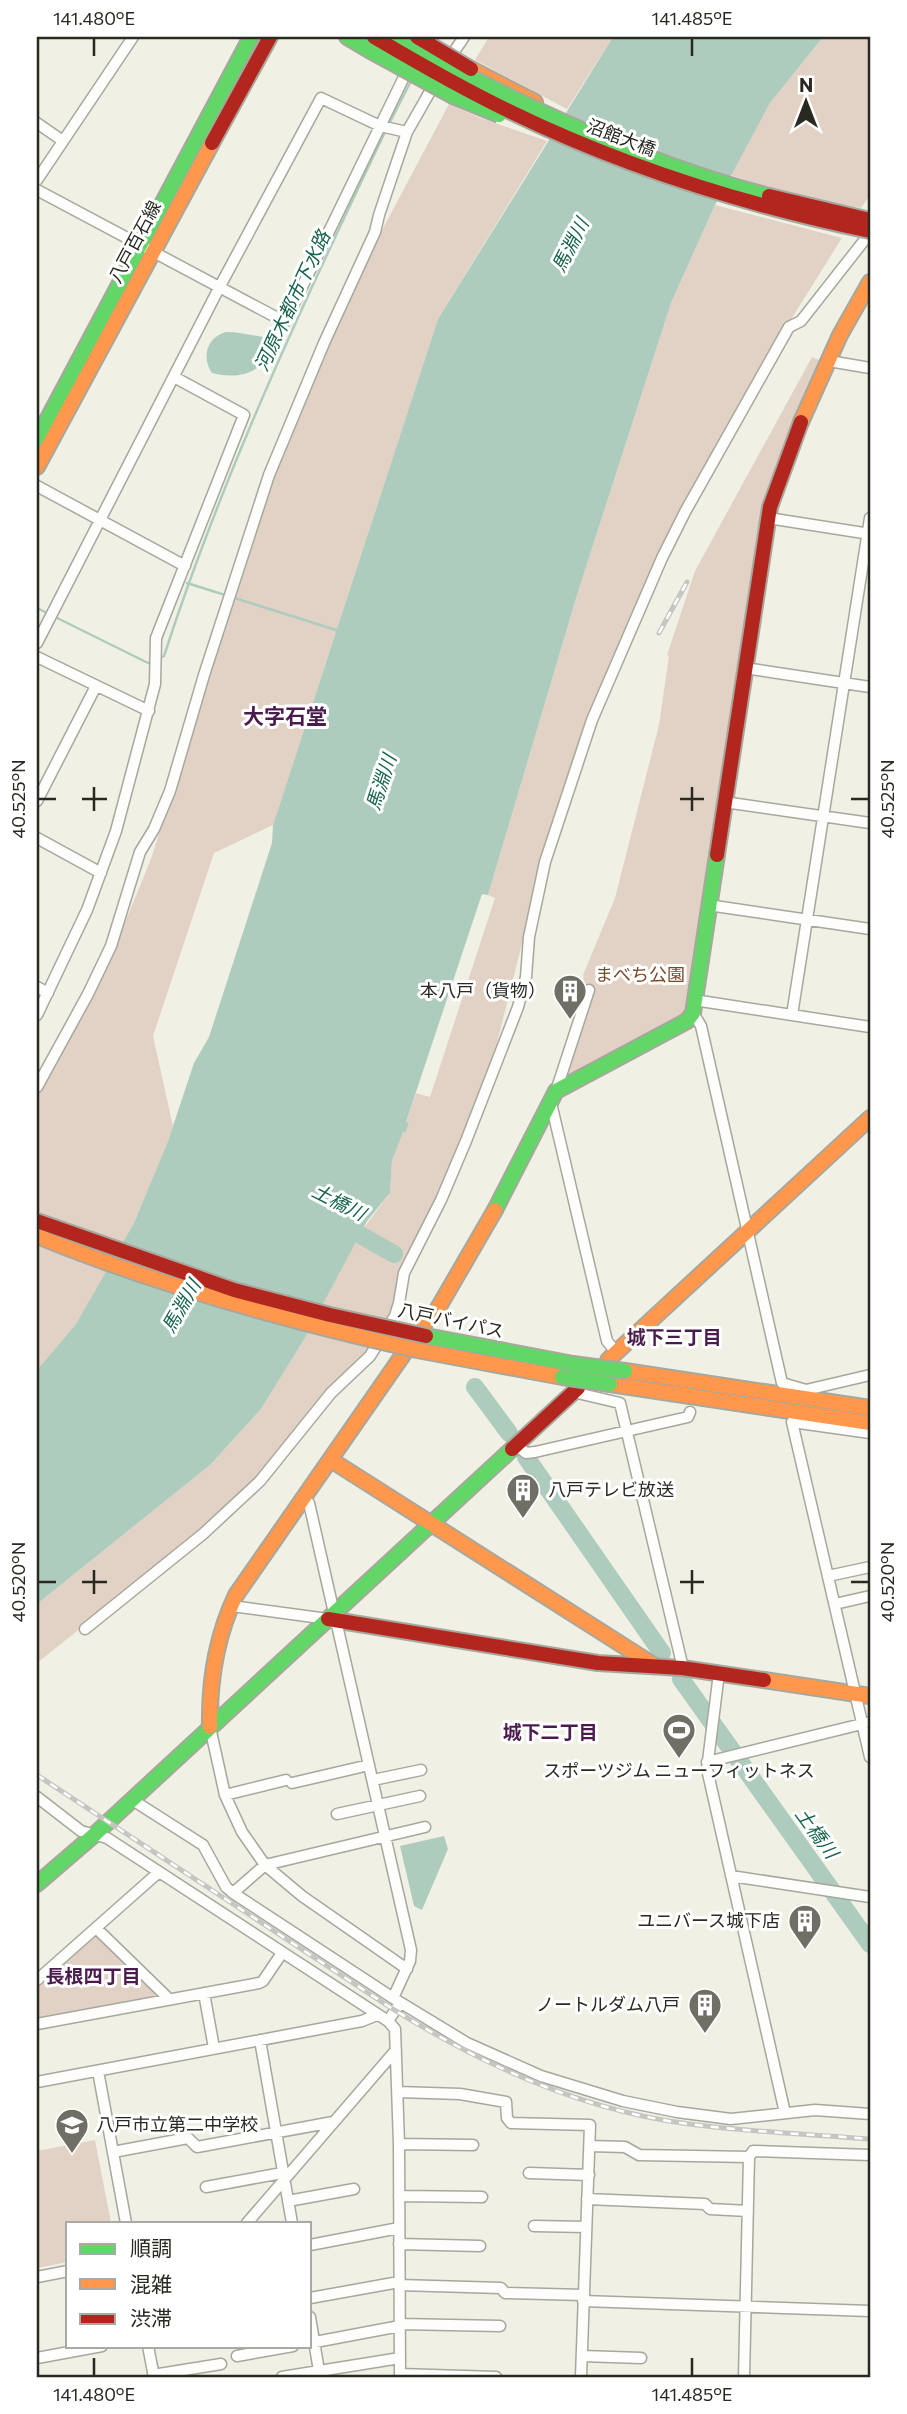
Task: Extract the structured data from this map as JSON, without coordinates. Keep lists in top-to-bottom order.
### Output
{
  "streets": {
    "main road": ["沼館大橋", "八戸百石線", "八戸バイパス"]
  },
  "districts": [
    "大字石堂",
    "城下三丁目",
    "城下二丁目",
    "長根四丁目"
  ],
  "water": ["馬淵川", "河原木都市下水路", "土橋川"],
  "parks": ["まべち公園"],
  "places": {
    "building": [
      "本八戸（貨物）",
      "八戸テレビ放送",
      "ユニバース城下店",
      "ノートルダム八戸"
    ],
    "sports": ["スポーツジム ニューフィットネス"],
    "school or university": ["八戸市立第二中学校"]
  },
  "legend": ["順調", "混雑", "渋滞"],
  "north": "top",
  "coordinates": [
    "141.480°E",
    "141.485°E",
    "40.525°N",
    "40.520°N"
  ]
}
